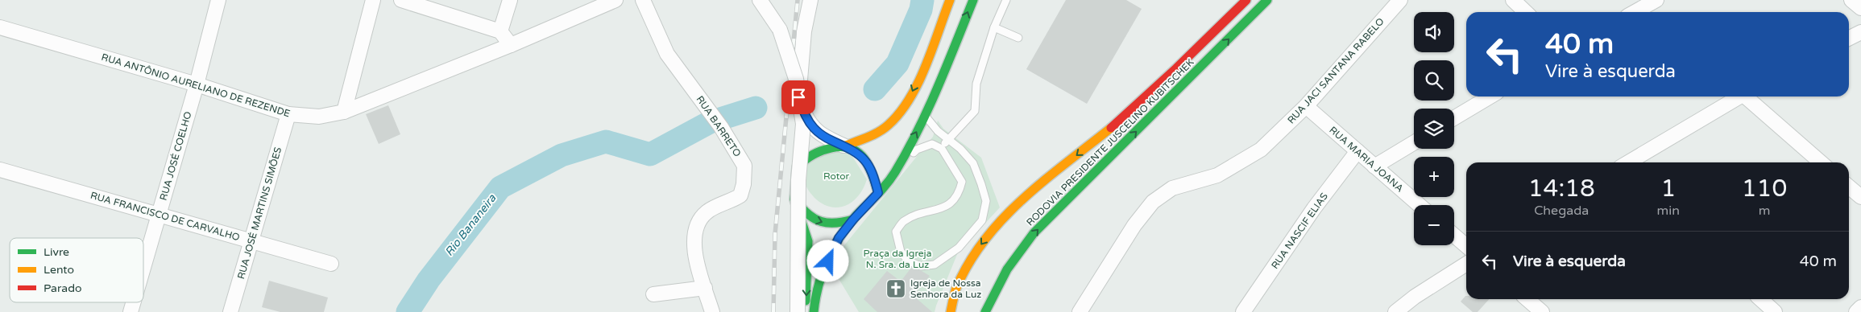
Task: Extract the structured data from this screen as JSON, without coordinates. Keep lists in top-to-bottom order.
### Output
{
  "streets": {
    "highway": ["RODOVIA PRESIDENTE JUSCELINO KUBITSCHEK"],
    "street": [
      "RUA JACI SANTANA RABELO",
      "RUA ANTÔNIO AURELIANO DE REZENDE",
      "RUA BARRETO",
      "RUA JOSÉ COELHO",
      "RUA MARIA JOANA",
      "RUA JOSÉ MARTINS SIMÕES",
      "RUA FRANCISCO DE CARVALHO",
      "RUA NASCIF ELIAS"
    ]
  },
  "crossings": [
    ["RUA JACI SANTANA RABELO", "RUA MARIA JOANA"],
    ["RUA ANTÔNIO AURELIANO DE REZENDE", "RUA JOSÉ COELHO"],
    ["RUA ANTÔNIO AURELIANO DE REZENDE", "RUA JOSÉ MARTINS SIMÕES"],
    ["RUA JOSÉ COELHO", "RUA FRANCISCO DE CARVALHO"],
    ["RUA MARIA JOANA", "RUA NASCIF ELIAS"],
    ["RUA JOSÉ MARTINS SIMÕES", "RUA FRANCISCO DE CARVALHO"]
  ],
  "water": ["Rio Bananeira"],
  "parks": ["Rotor", "Praça da Igreja N. Sra. da Luz"],
  "places": {
    "church": ["Igreja de Nossa Senhora da Luz"]
  },
  "legend": ["Livre", "Lento", "Parado"],
  "page": {
    "map_buttons": ["+", "−"],
    "turn": ["40 m", "Vire à esquerda"],
    "eta": [
      "14:18",
      "Chegada",
      "1",
      "min",
      "110",
      "m"
    ],
    "list": [
      {
        "name": "Vire à esquerda",
        "value": "40 m"
      }
    ]
  }
}
